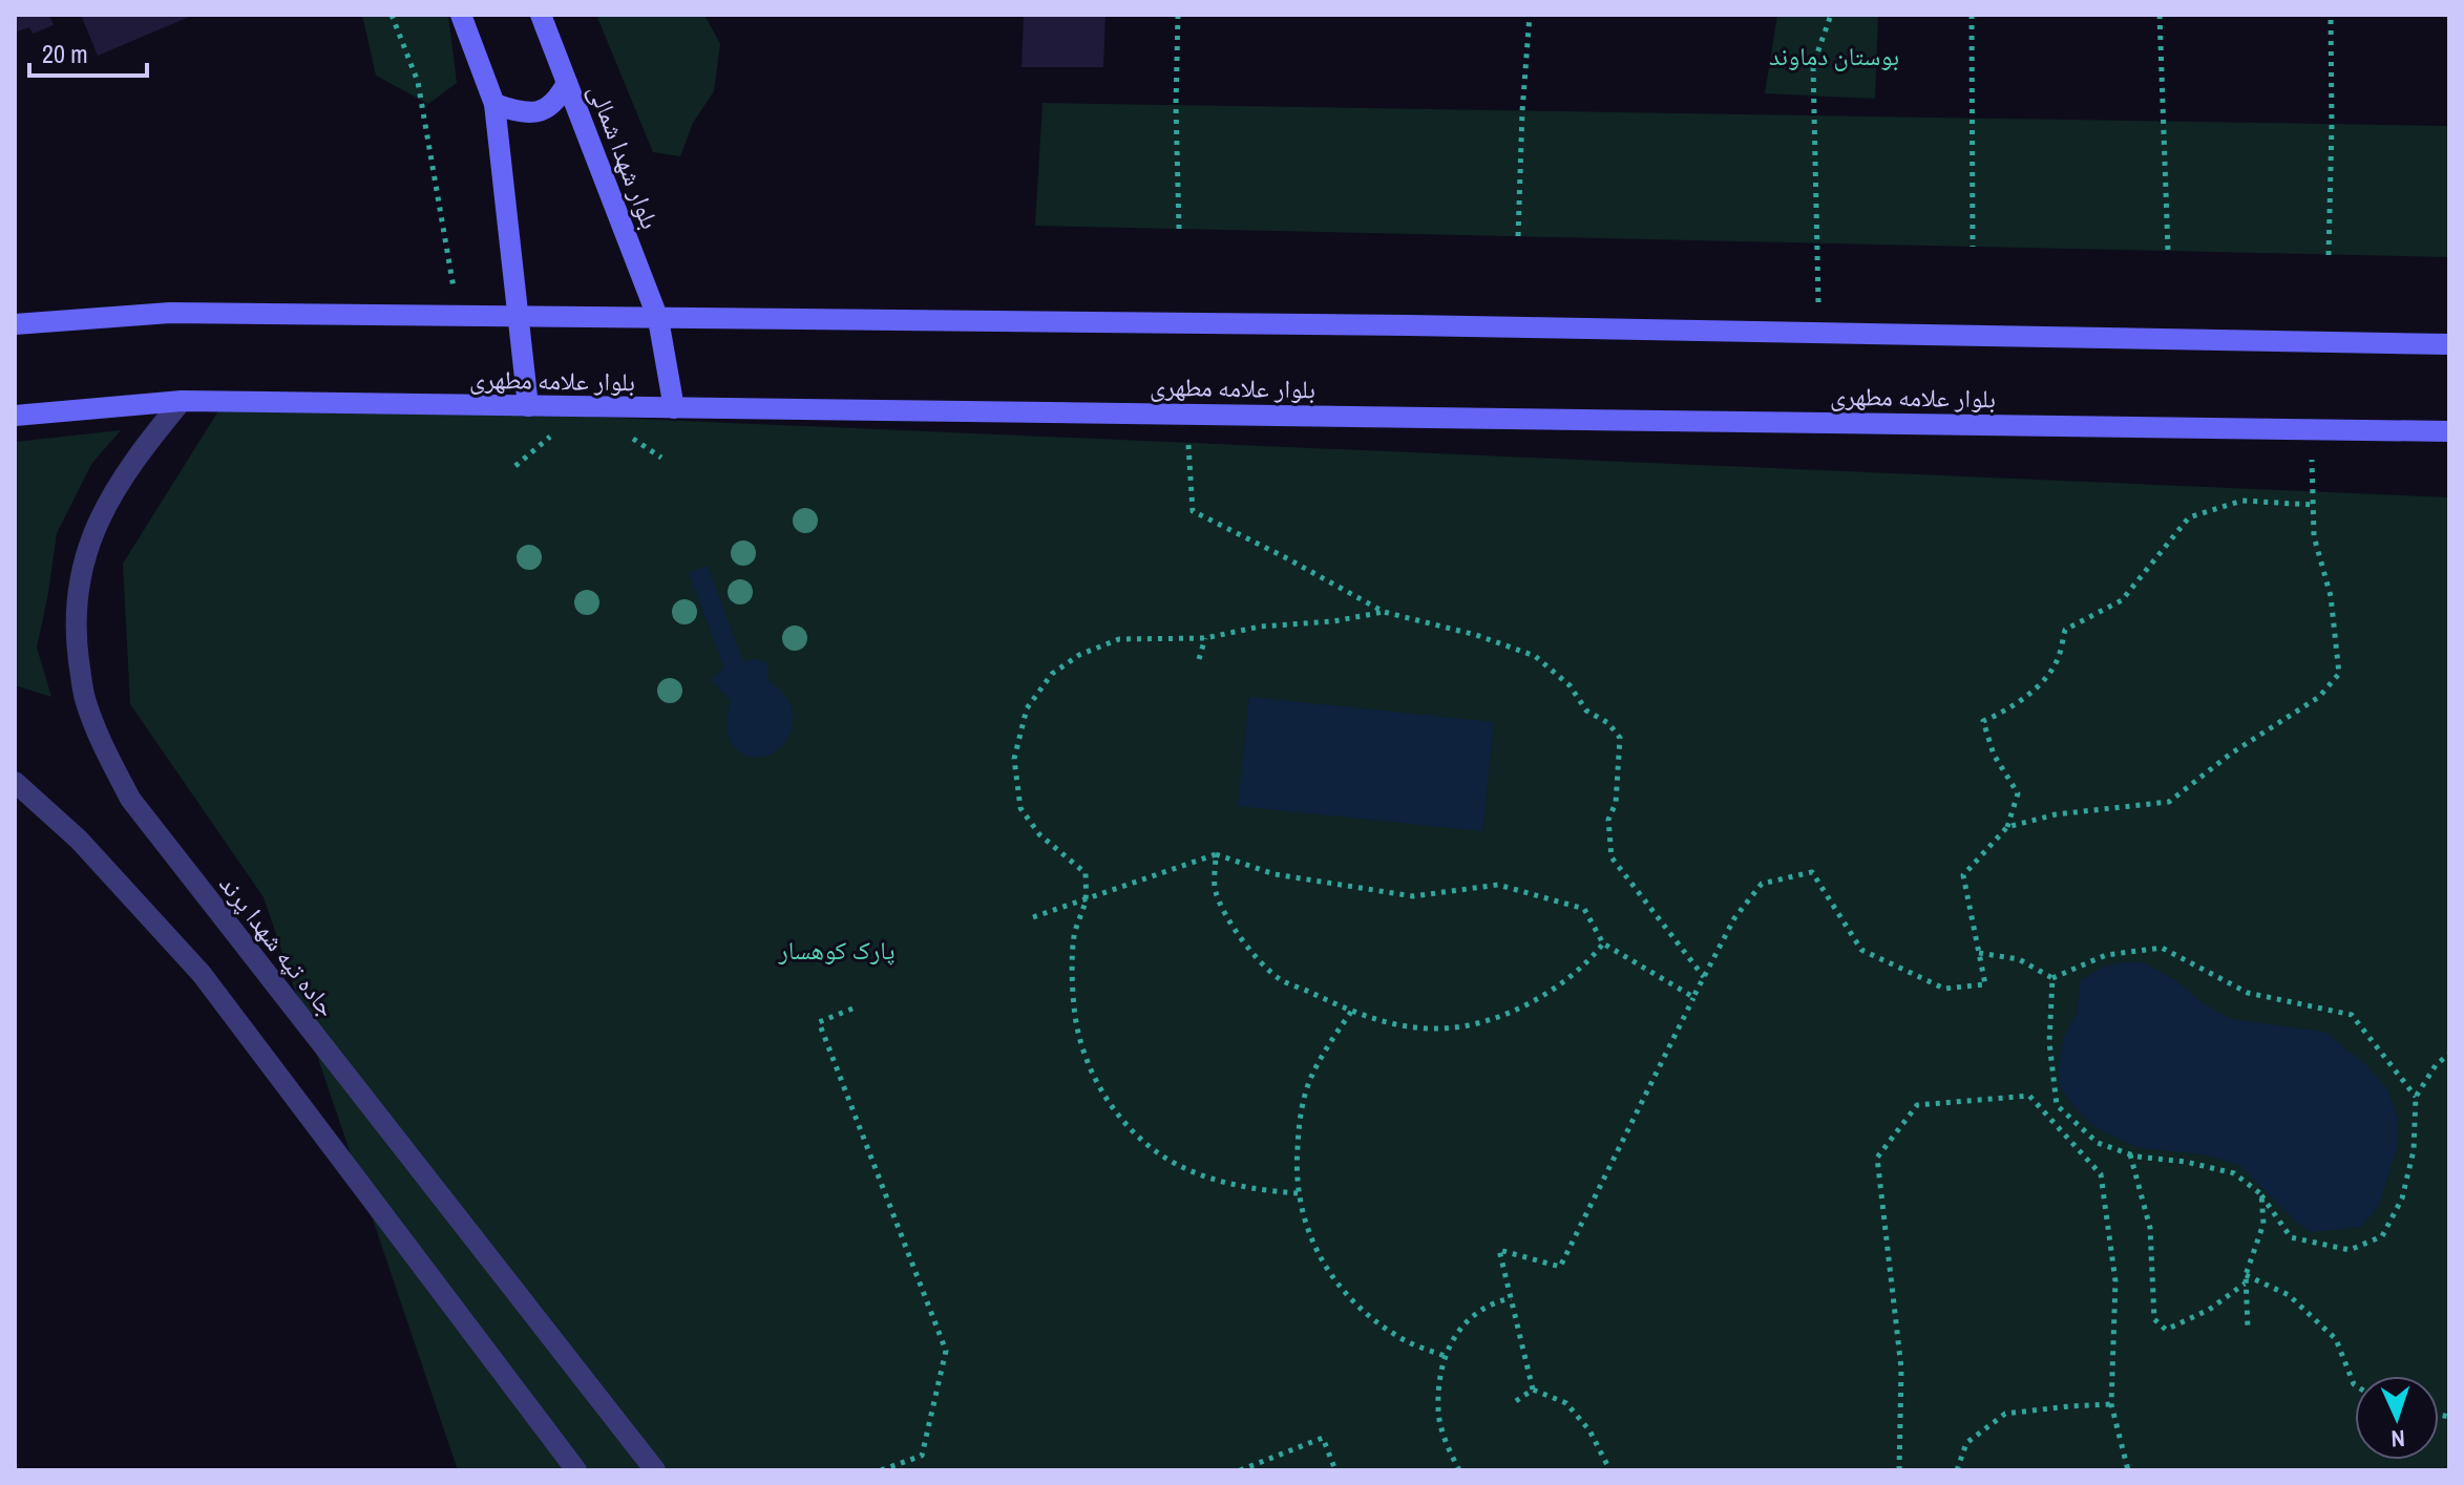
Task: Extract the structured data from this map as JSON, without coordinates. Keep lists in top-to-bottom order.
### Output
{
  "streets": {
    "main road": ["بلوار شهدا شمالی", "بلوار علامه مطهری"],
    "lane": ["جاده تپه شهدا پرند"]
  },
  "crossings": [
    ["بلوار شهدا شمالی", "بلوار علامه مطهری"],
    ["بلوار علامه مطهری", "جاده تپه شهدا پرند"]
  ],
  "parks": ["بوستان دماوند", "پارک کوهسار"],
  "scale_bar": "20 m",
  "north": "bottom"
}
